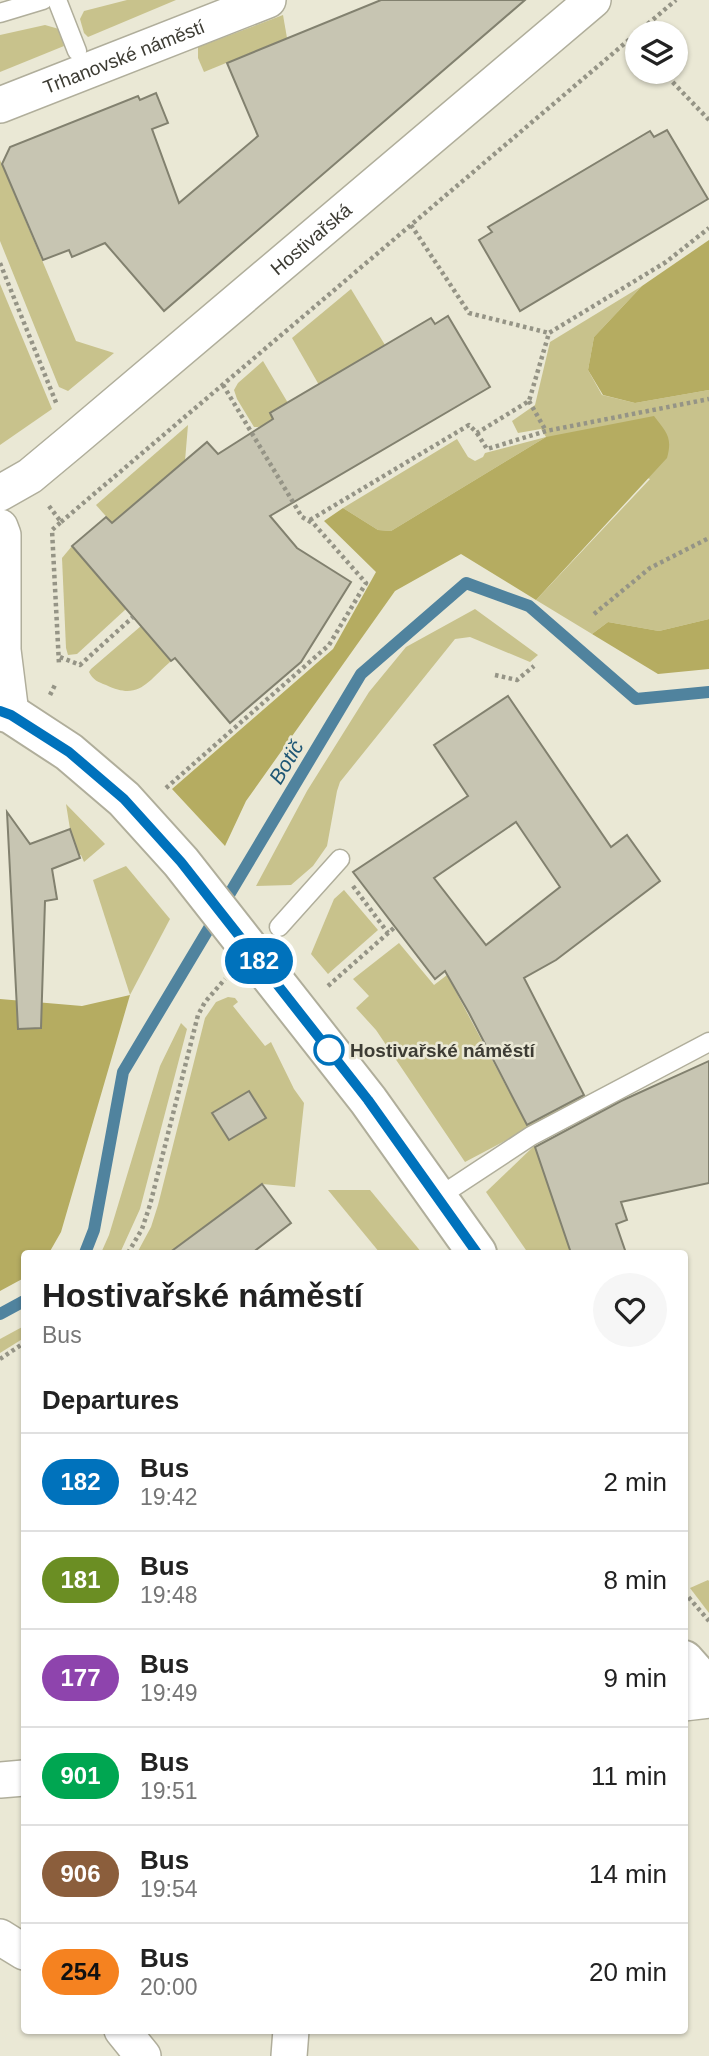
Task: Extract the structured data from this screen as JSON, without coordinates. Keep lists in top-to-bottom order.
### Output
{
  "streets": {
    "street": ["Trhanovské náměstí", "Hostivařská"]
  },
  "water": ["Botič"],
  "places": ["Hostivařské náměstí"],
  "lines": ["bus line 182"],
  "page": {
    "on_map": "182",
    "heading": [
      ["Hostivařské náměstí", "Bus"],
      "Departures"
    ],
    "list": [
      {
        "mark": "182",
        "name": "Bus",
        "note": "19:42",
        "value": "2 min"
      },
      {
        "mark": "181",
        "name": "Bus",
        "note": "19:48",
        "value": "8 min"
      },
      {
        "mark": "177",
        "name": "Bus",
        "note": "19:49",
        "value": "9 min"
      },
      {
        "mark": "901",
        "name": "Bus",
        "note": "19:51",
        "value": "11 min"
      },
      {
        "mark": "906",
        "name": "Bus",
        "note": "19:54",
        "value": "14 min"
      },
      {
        "mark": "254",
        "name": "Bus",
        "note": "20:00",
        "value": "20 min"
      }
    ]
  }
}
